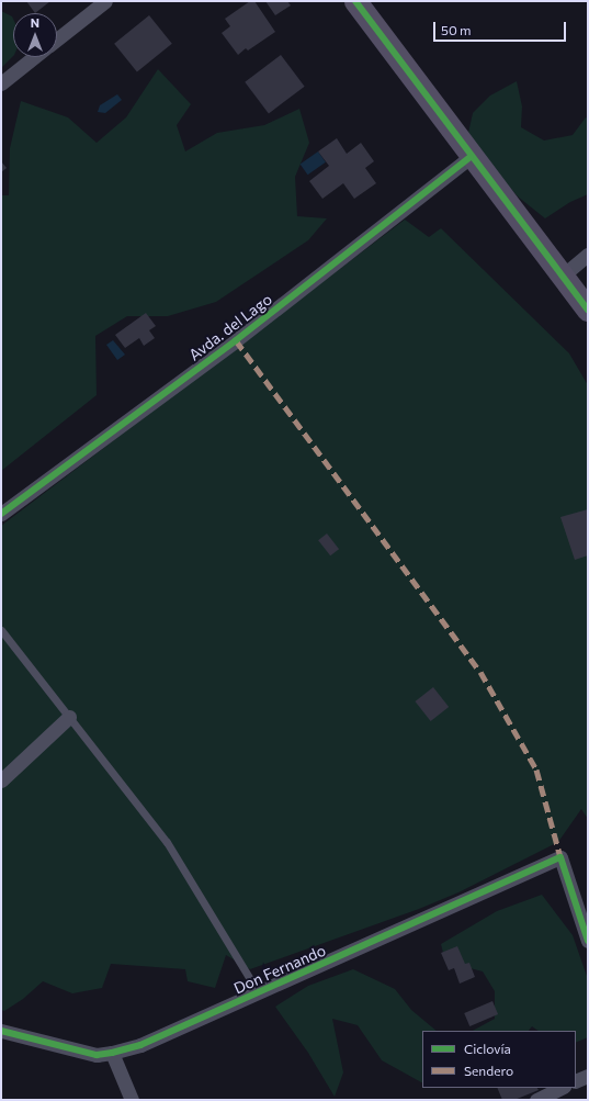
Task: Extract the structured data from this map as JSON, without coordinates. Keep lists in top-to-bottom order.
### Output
{
  "streets": {
    "street": ["Avda. del Lago", "Don Fernando"]
  },
  "legend": ["Ciclovía", "Sendero"],
  "scale_bar": "50 m",
  "north": "top"
}
